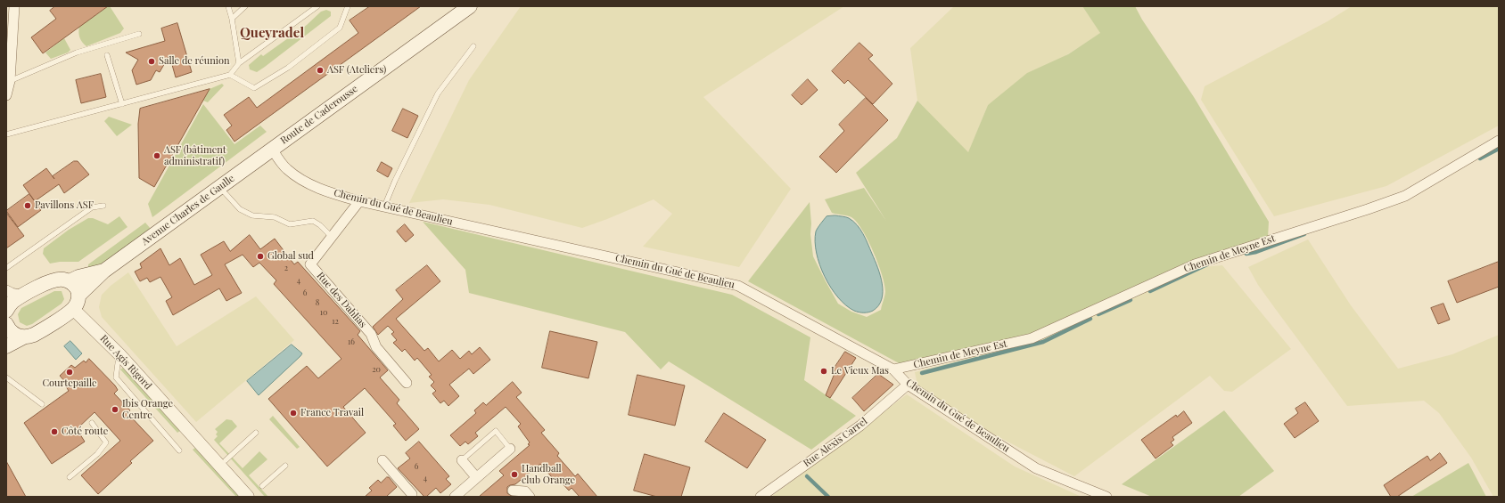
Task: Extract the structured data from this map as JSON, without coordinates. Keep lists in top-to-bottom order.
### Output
{
  "streets": {
    "main road": ["Route de Caderousse", "Avenue Charles de Gaulle"],
    "street": [
      "Chemin du Gué de Beaulieu",
      "Chemin de Meyne Est",
      "Rue des Dahlias",
      "Rue Agis Rigord",
      "Rue Alexis Carrel"
    ]
  },
  "crossings": [
    ["Route de Caderousse", "Chemin du Gué de Beaulieu"],
    ["Route de Caderousse", "Avenue Charles de Gaulle"],
    ["Chemin du Gué de Beaulieu", "Avenue Charles de Gaulle"],
    ["Chemin du Gué de Beaulieu", "Chemin de Meyne Est"],
    ["Chemin du Gué de Beaulieu", "Rue des Dahlias"],
    ["Chemin du Gué de Beaulieu", "Rue Alexis Carrel"],
    ["Avenue Charles de Gaulle", "Rue Agis Rigord"]
  ],
  "districts": ["Queyradel"],
  "places": [
    "Salle de réunion",
    "ASF (Ateliers)",
    "ASF (bâtiment administratif)",
    "Pavillons ASF",
    "Global sud",
    "Le Vieux Mas",
    "Courtepaille",
    "Ibis Orange Centre",
    "France Travail",
    "Côté route",
    "Handball club Orange"
  ],
  "house_numbers": [
    "2",
    "4",
    "6",
    "8",
    "10",
    "12",
    "16",
    "20",
    "6",
    "4"
  ]
}
